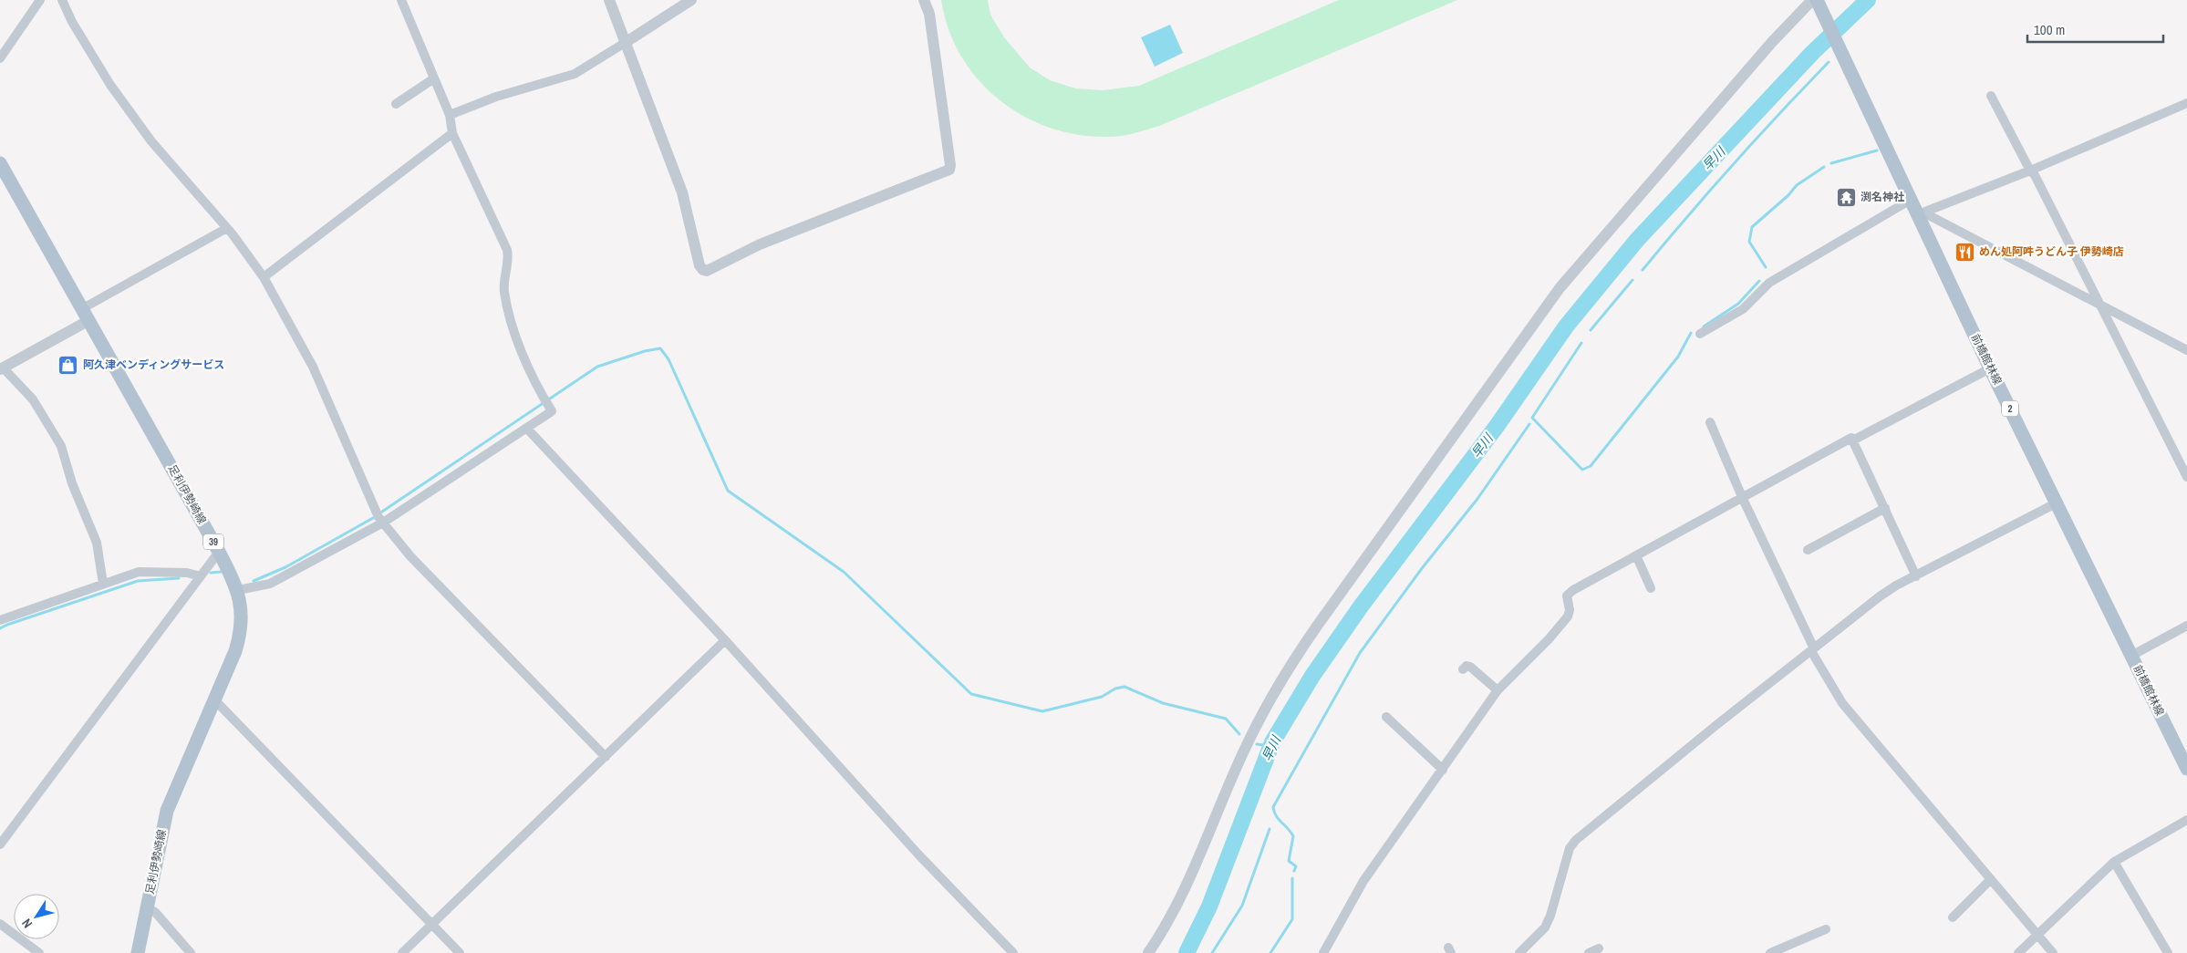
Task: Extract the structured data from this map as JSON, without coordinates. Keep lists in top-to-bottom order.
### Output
{
  "streets": {
    "main road": [
      "前橋館林線",
      "2",
      "足利伊勢崎線",
      "39"
    ]
  },
  "water": ["早川"],
  "places": {
    "temple": ["渕名神社"],
    "restaurant": ["めん処阿吽うどん子 伊勢崎店"],
    "shop": ["阿久津ベンディングサービス"]
  },
  "scale_bar": "100 m",
  "north": "bottom left"
}
